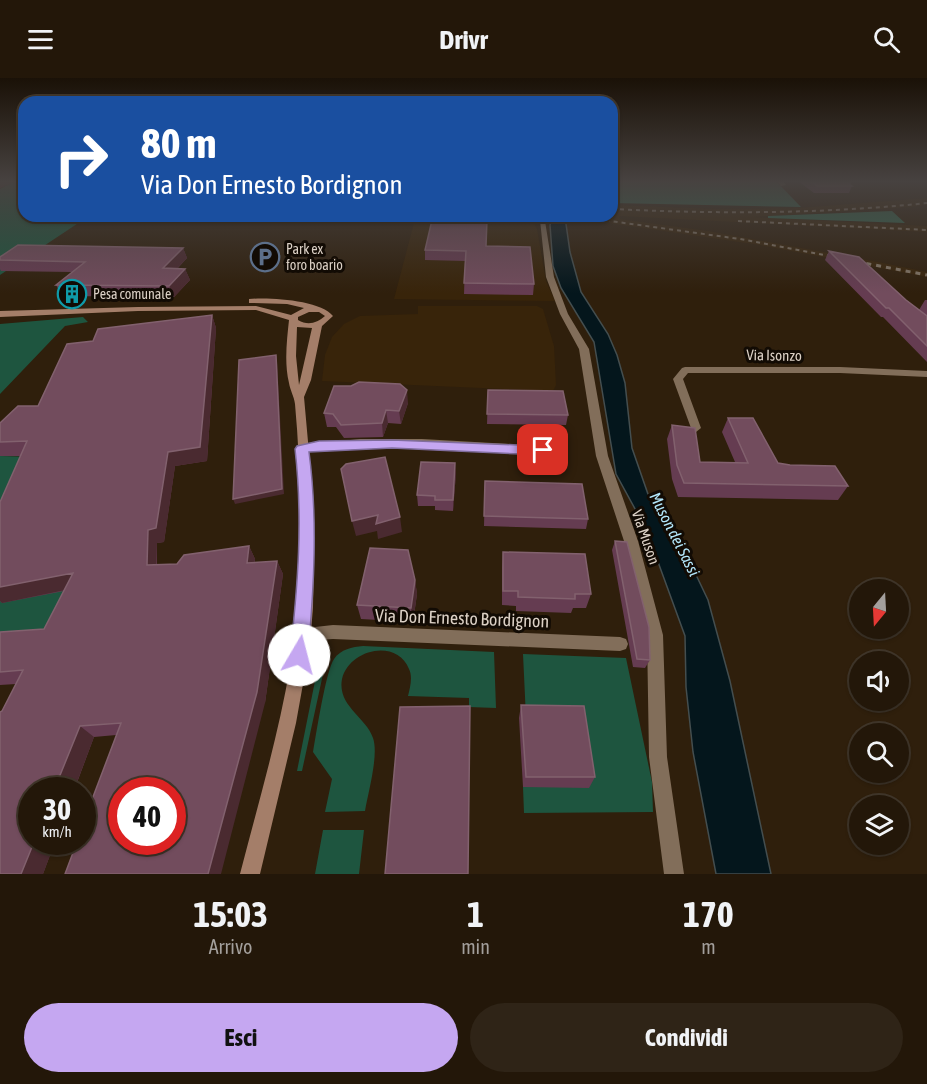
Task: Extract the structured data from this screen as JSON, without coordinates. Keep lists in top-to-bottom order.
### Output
{
  "streets": {
    "street": ["Via Isonzo", "Via Muson", "Via Don Ernesto Bordignon"]
  },
  "water": ["Muson dei Sassi"],
  "places": {
    "parking": ["Park ex foro boario"],
    "building": ["Pesa comunale"]
  },
  "north": "bottom",
  "page": {
    "header": "Drivr",
    "turn": ["80 m", "Via Don Ernesto Bordignon"],
    "speed": "30 km/h",
    "limit": "40",
    "eta": [
      "15:03",
      "Arrivo",
      "1",
      "min",
      "170",
      "m"
    ],
    "buttons": ["Esci", "Condividi"]
  }
}
